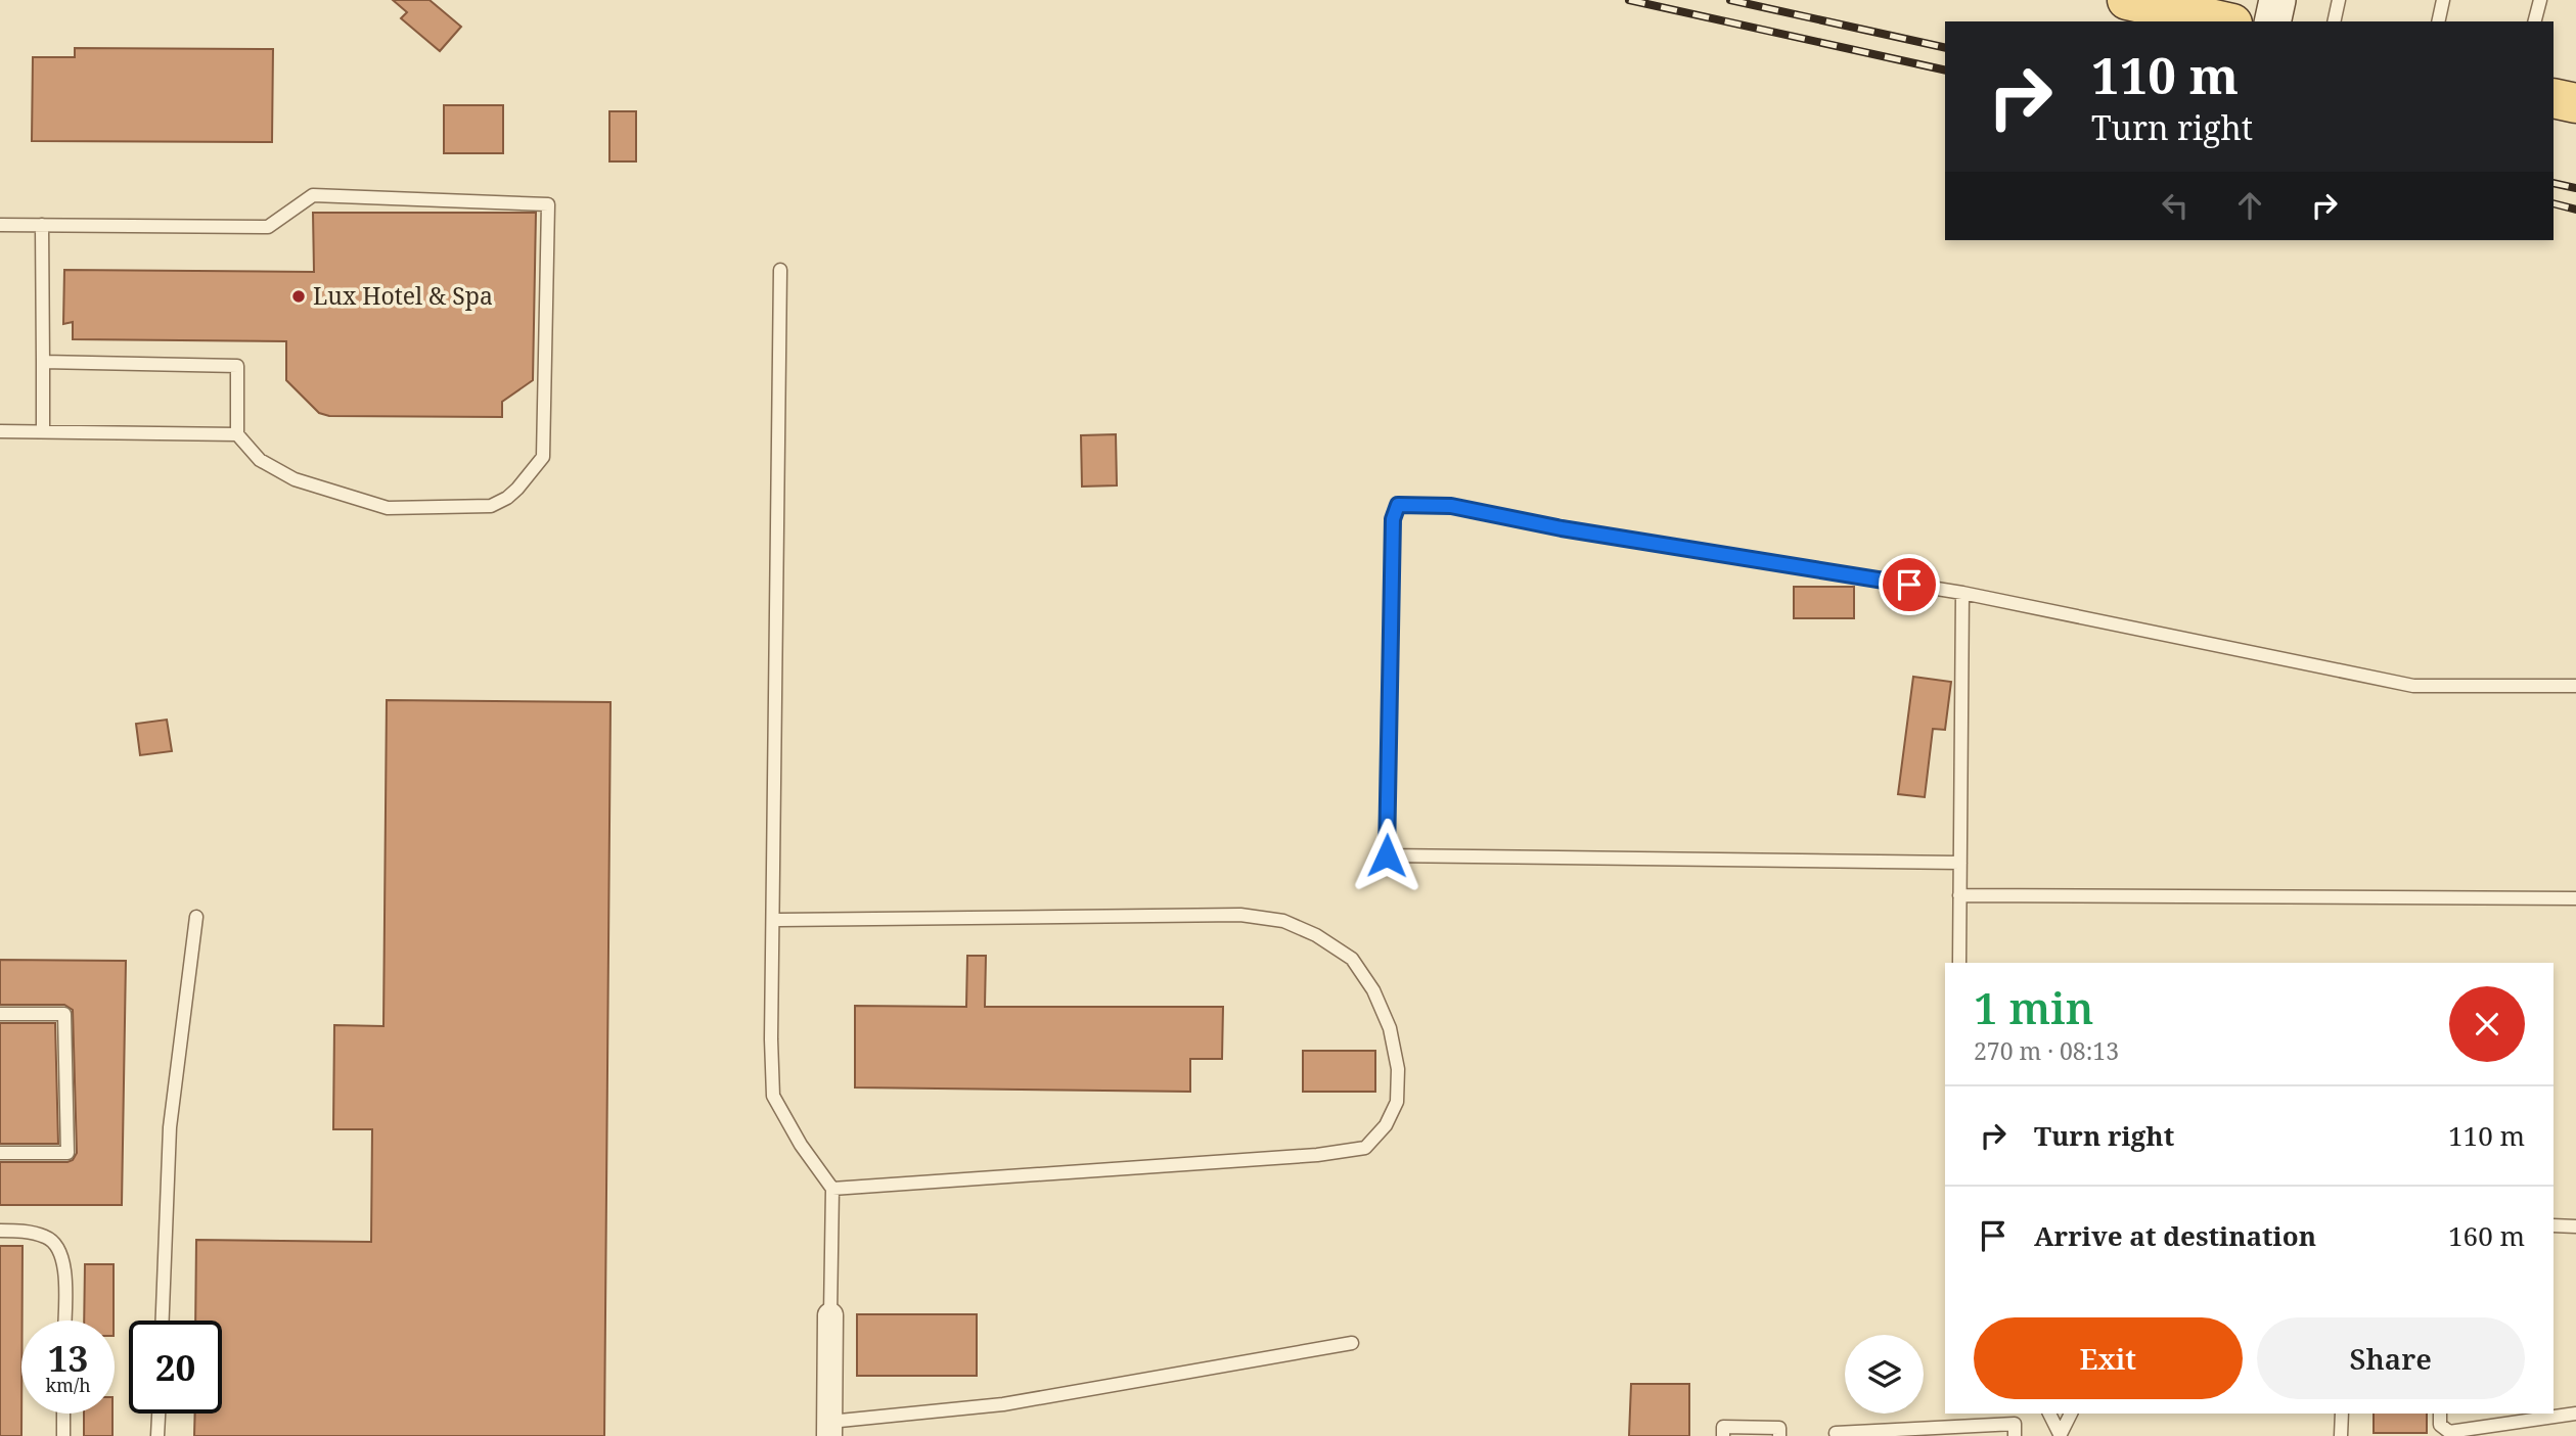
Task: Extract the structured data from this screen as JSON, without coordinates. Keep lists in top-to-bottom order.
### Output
{
  "places": ["Lux Hotel & Spa"],
  "page": {
    "turn": ["110 m", "Turn right"],
    "heading": ["1 min", "270 m · 08:13"],
    "list": [
      {
        "name": "Turn right",
        "value": "110 m"
      },
      {
        "name": "Arrive at destination",
        "value": "160 m"
      }
    ],
    "buttons": ["Exit", "Share"],
    "speed": "13 km/h",
    "limit": "20"
  }
}
